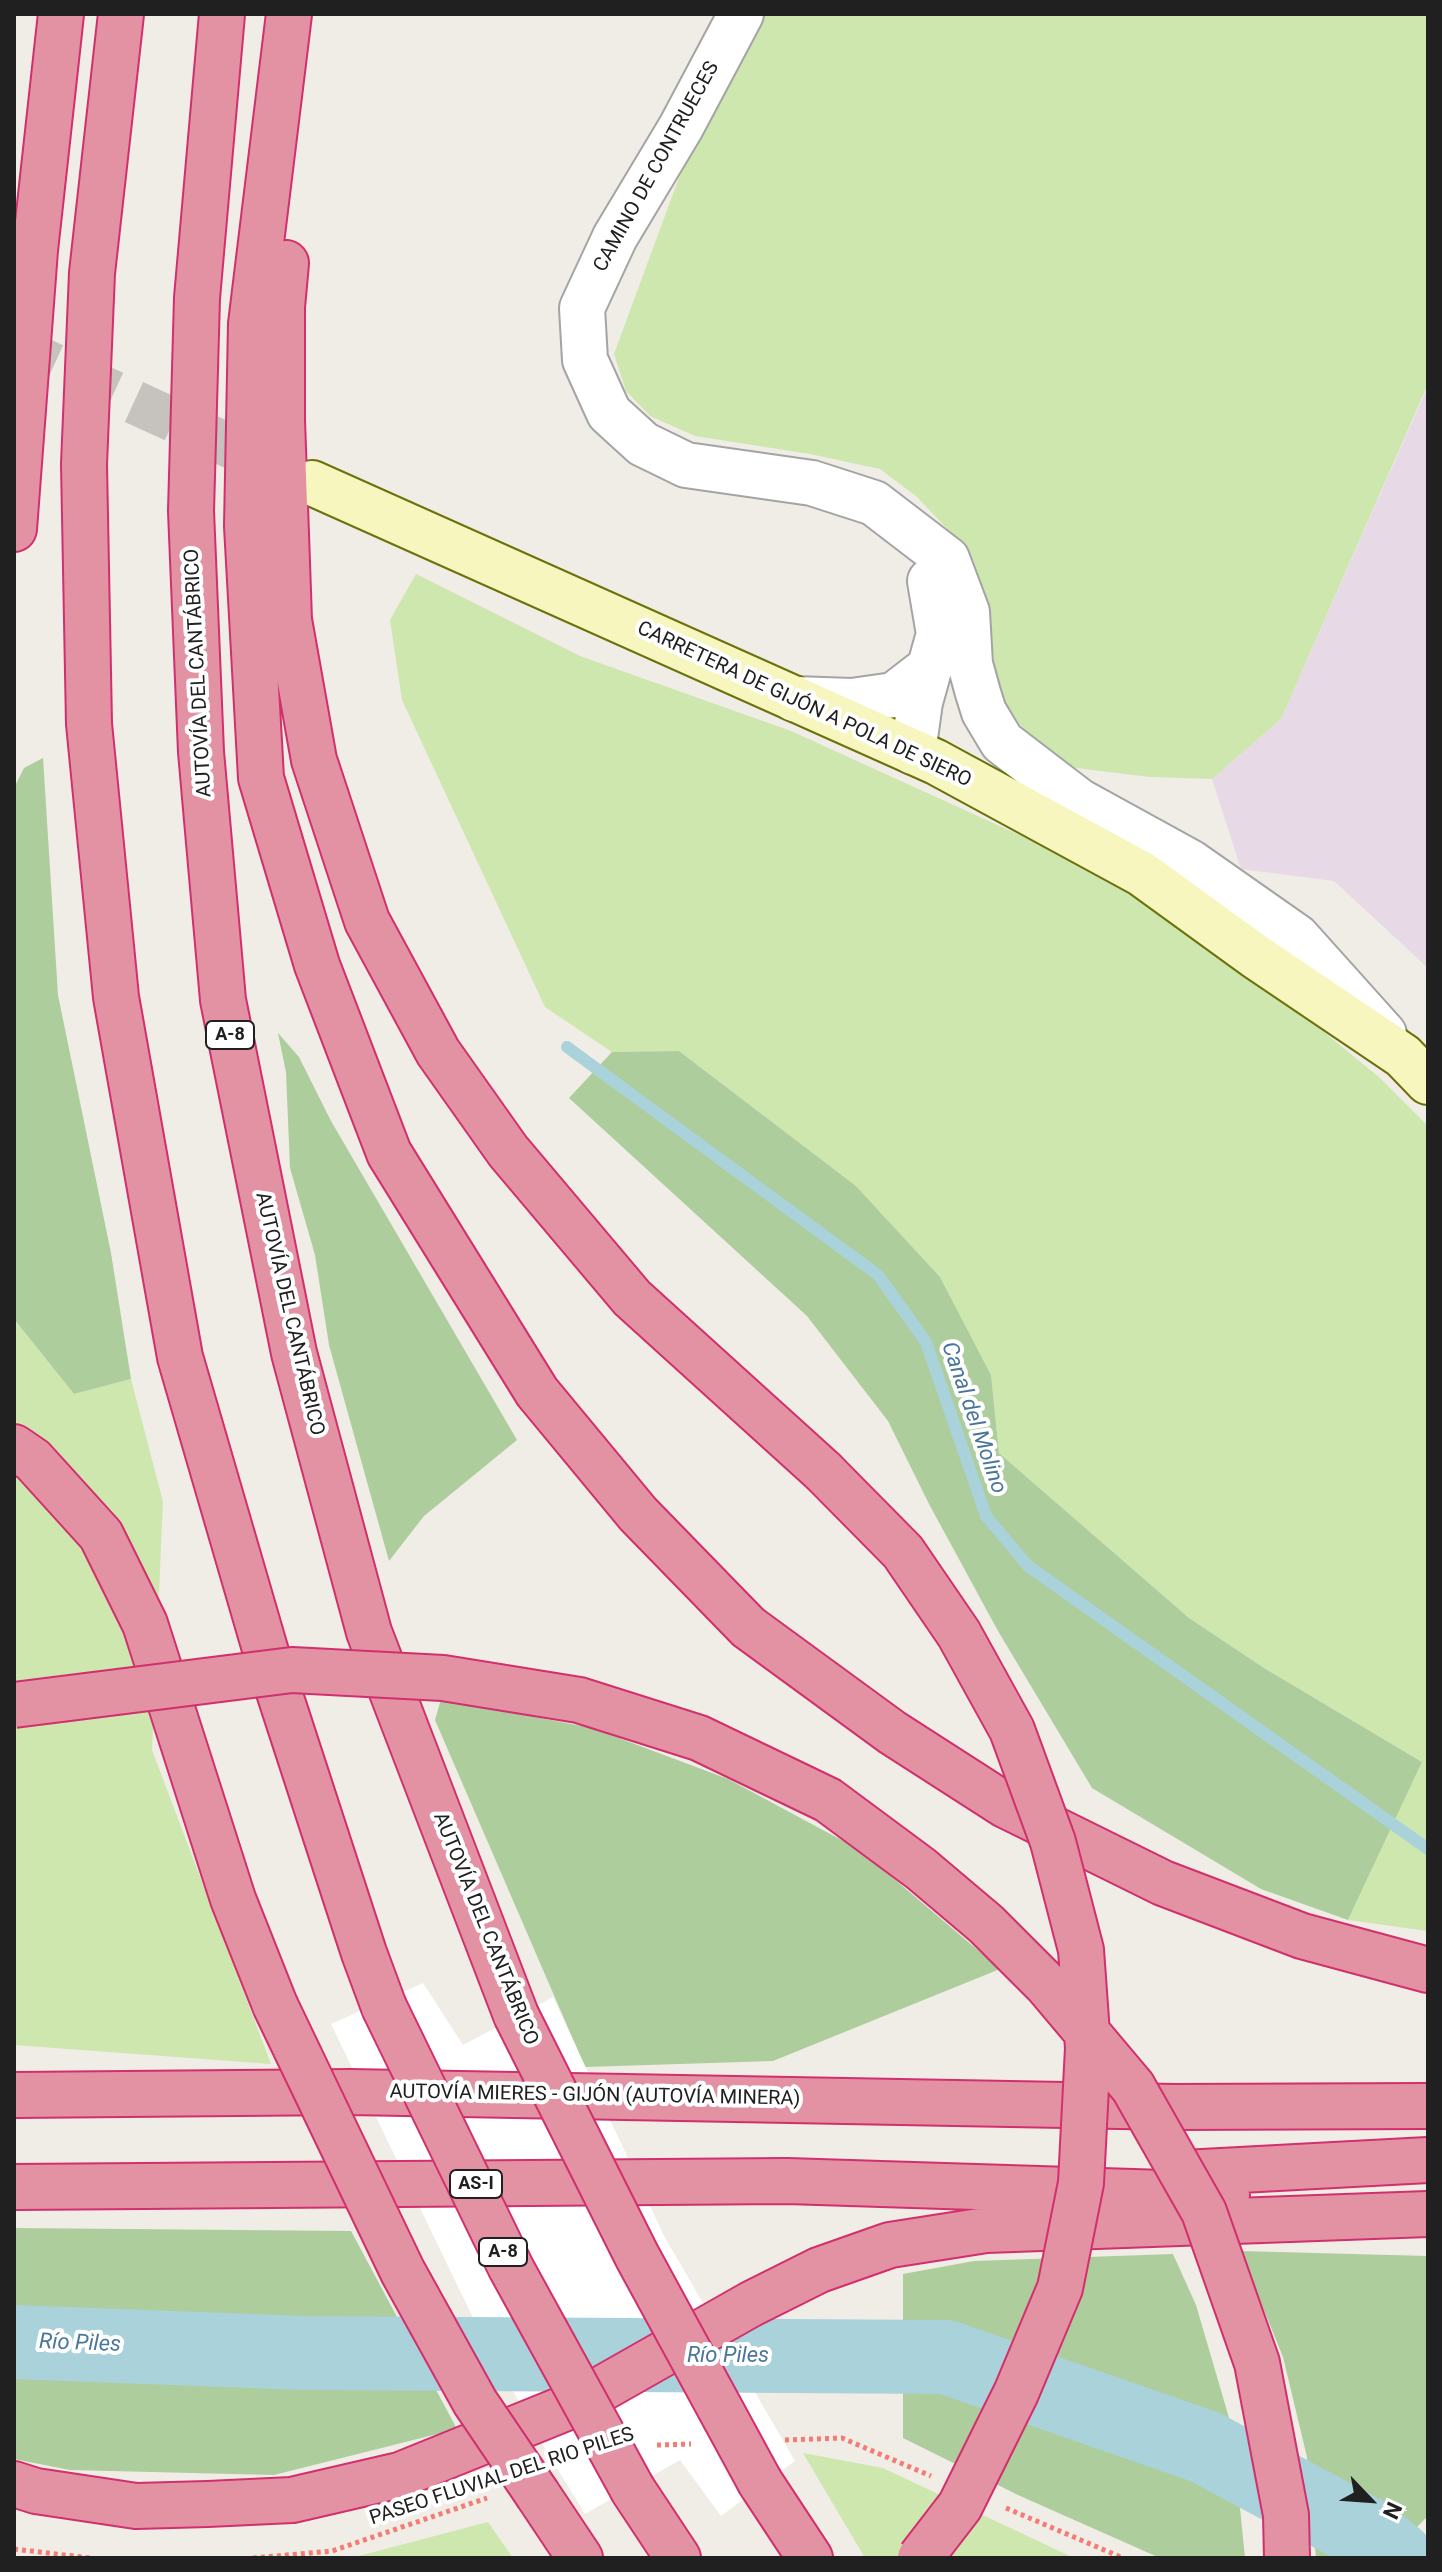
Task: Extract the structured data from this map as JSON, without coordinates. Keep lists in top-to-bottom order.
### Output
{
  "streets": {
    "highway": [
      "AUTOVÍA DEL CANTÁBRICO",
      "A-8",
      "AUTOVÍA MIERES - GIJÓN (AUTOVÍA MINERA)",
      "AS-I"
    ],
    "street": ["CAMINO DE CONTRUECES", "CARRETERA DE GIJÓN A POLA DE SIERO"],
    "path": ["PASEO FLUVIAL DEL RIO PILES"]
  },
  "water": ["Canal del Molino", "Río Piles"],
  "north": "bottom right"
}
